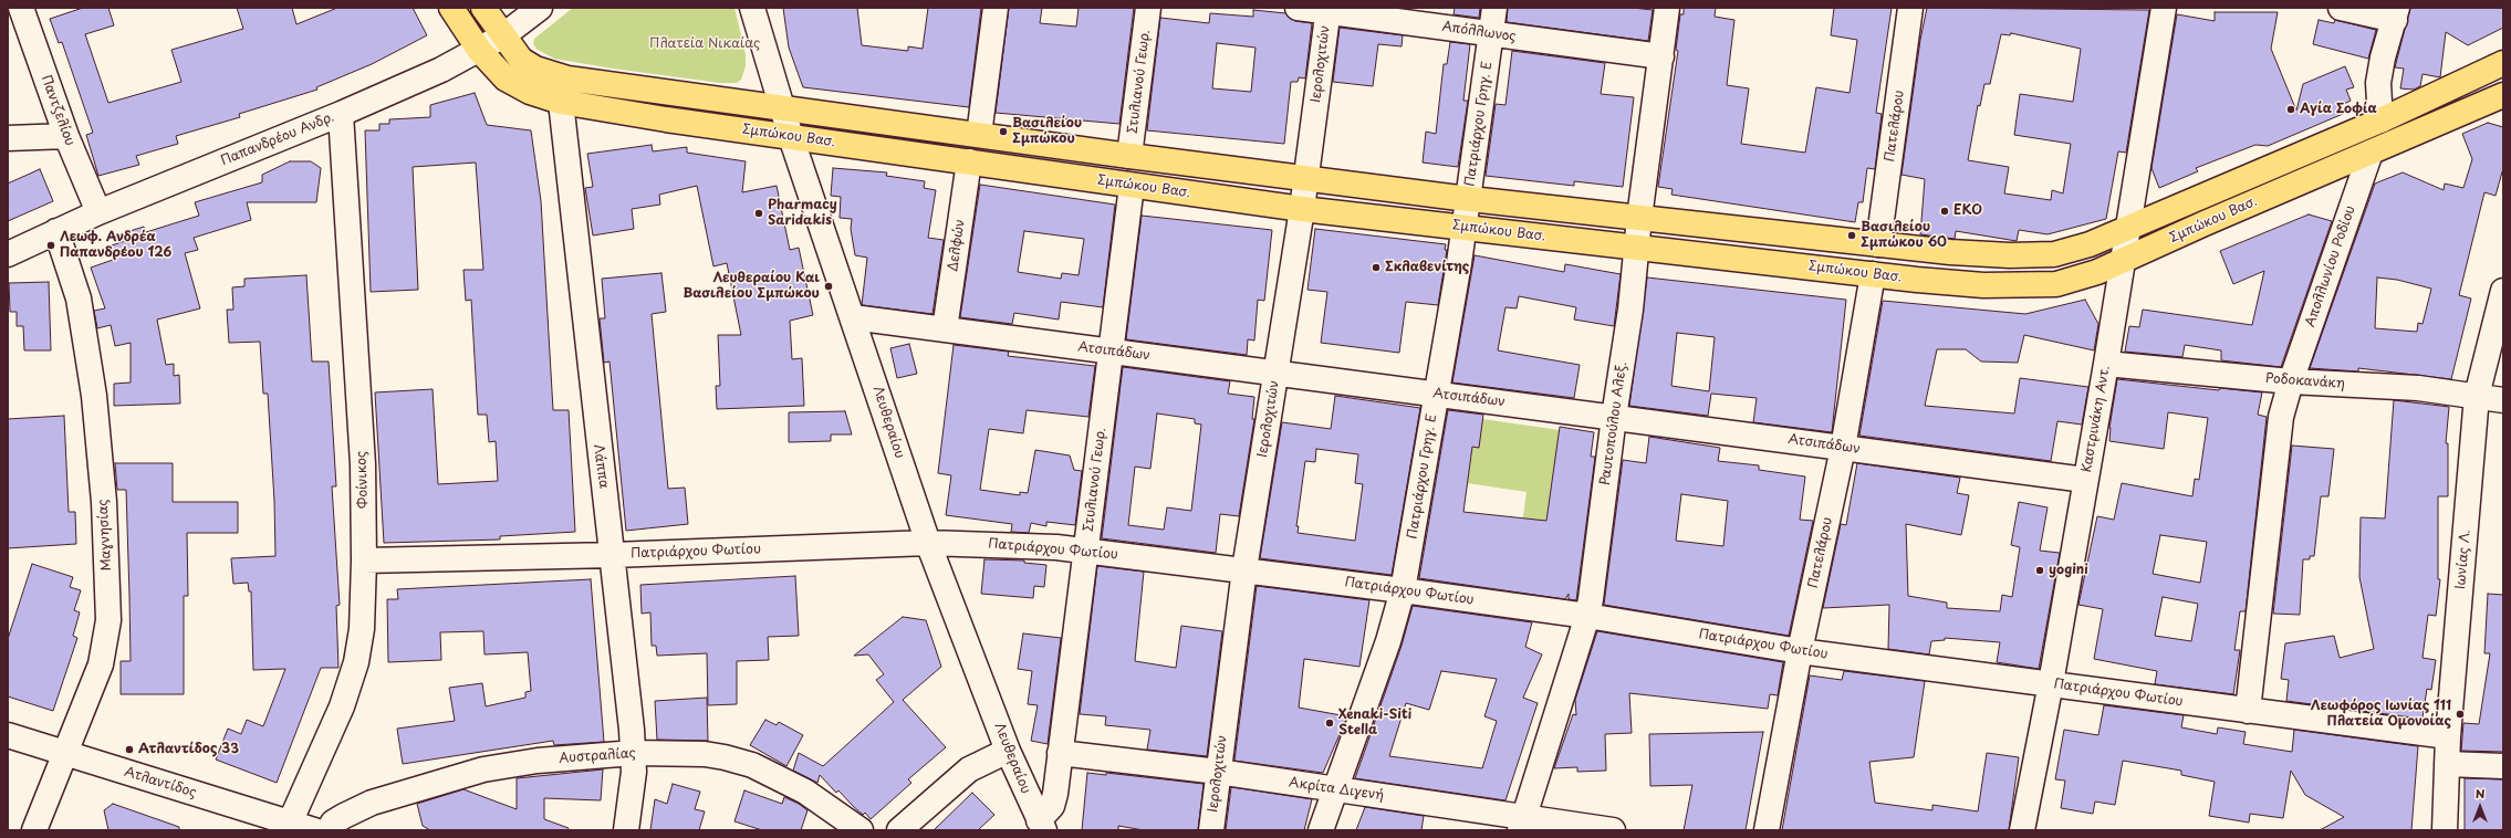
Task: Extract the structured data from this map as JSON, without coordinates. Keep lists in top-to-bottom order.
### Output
{
  "streets": {
    "main road": ["Σμπώκου Βασ."],
    "street": [
      "Απόλλωνος",
      "Ιερολοχιτών",
      "Στυλιανού Γεωρ.",
      "Παντζελίου",
      "Πατριάρχου Γρηγ. Ε",
      "Πατελάρου",
      "Παπανδρέου Ανδρ.",
      "Δελφών",
      "Απολλωνίου Ροδίου",
      "Ατσιπάδων",
      "Ροδοκανάκη",
      "Καστρινάκη Αντ.",
      "Λευθεραίου",
      "Ραυτοπούλου Αλεξ.",
      "Λάππα",
      "Φοίνικος",
      "Μαγνησίας",
      "Πατριάρχου Φωτίου",
      "Ιωνίας Λ.",
      "Αυστραλίας",
      "Ατλαντίδος",
      "Ακρίτα Διγενή"
    ]
  },
  "crossings": [
    ["Απόλλωνος", "Ιερολοχιτών"],
    ["Απόλλωνος", "Πατριάρχου Γρηγ. Ε"],
    ["Απόλλωνος", "Ραυτοπούλου Αλεξ."],
    ["Ιερολοχιτών", "Σμπώκου Βασ."],
    ["Ιερολοχιτών", "Ατσιπάδων"],
    ["Ιερολοχιτών", "Πατριάρχου Φωτίου"],
    ["Ιερολοχιτών", "Ακρίτα Διγενή"],
    ["Στυλιανού Γεωρ.", "Σμπώκου Βασ."],
    ["Στυλιανού Γεωρ.", "Ατσιπάδων"],
    ["Στυλιανού Γεωρ.", "Λευθεραίου"],
    ["Στυλιανού Γεωρ.", "Πατριάρχου Φωτίου"],
    ["Στυλιανού Γεωρ.", "Ακρίτα Διγενή"],
    ["Παντζελίου", "Παπανδρέου Ανδρ."],
    ["Πατριάρχου Γρηγ. Ε", "Σμπώκου Βασ."],
    ["Πατριάρχου Γρηγ. Ε", "Ατσιπάδων"],
    ["Πατριάρχου Γρηγ. Ε", "Πατριάρχου Φωτίου"],
    ["Πατριάρχου Γρηγ. Ε", "Ακρίτα Διγενή"],
    ["Πατελάρου", "Σμπώκου Βασ."],
    ["Πατελάρου", "Ατσιπάδων"],
    ["Πατελάρου", "Πατριάρχου Φωτίου"],
    ["Σμπώκου Βασ.", "Παπανδρέου Ανδρ."],
    ["Σμπώκου Βασ.", "Δελφών"],
    ["Σμπώκου Βασ.", "Απολλωνίου Ροδίου"],
    ["Σμπώκου Βασ.", "Καστρινάκη Αντ."],
    ["Σμπώκου Βασ.", "Λευθεραίου"],
    ["Σμπώκου Βασ.", "Ραυτοπούλου Αλεξ."],
    ["Σμπώκου Βασ.", "Λάππα"],
    ["Παπανδρέου Ανδρ.", "Φοίνικος"],
    ["Παπανδρέου Ανδρ.", "Μαγνησίας"],
    ["Δελφών", "Ατσιπάδων"],
    ["Απολλωνίου Ροδίου", "Ροδοκανάκη"],
    ["Απολλωνίου Ροδίου", "Πατριάρχου Φωτίου"],
    ["Ατσιπάδων", "Καστρινάκη Αντ."],
    ["Ατσιπάδων", "Λευθεραίου"],
    ["Ατσιπάδων", "Ραυτοπούλου Αλεξ."],
    ["Ροδοκανάκη", "Καστρινάκη Αντ."],
    ["Ροδοκανάκη", "Ιωνίας Λ."],
    ["Καστρινάκη Αντ.", "Πατριάρχου Φωτίου"],
    ["Λευθεραίου", "Πατριάρχου Φωτίου"],
    ["Ραυτοπούλου Αλεξ.", "Πατριάρχου Φωτίου"],
    ["Ραυτοπούλου Αλεξ.", "Ακρίτα Διγενή"],
    ["Λάππα", "Πατριάρχου Φωτίου"],
    ["Λάππα", "Αυστραλίας"],
    ["Φοίνικος", "Πατριάρχου Φωτίου"],
    ["Φοίνικος", "Ατλαντίδος"],
    ["Μαγνησίας", "Ατλαντίδος"],
    ["Πατριάρχου Φωτίου", "Ιωνίας Λ."]
  ],
  "parks": ["Πλατεία Νικαίας"],
  "places": [
    "Αγία Σοφία",
    "Βασιλείου Σμπώκου",
    "ΕΚΟ",
    "Pharmacy Saridakis",
    "Βασιλείου Σμπώκου 60",
    "Λεωφ. Ανδρέα Παπανδρέου 126",
    "Σκλαβενίτης",
    "Λευθεραίου Και Βασιλείου Σμπώκου",
    "yogini",
    "Λεωφόρος Ιωνίας 111 Πλατεία Ομονοίας",
    "Xenaki-Siti Stella",
    "Ατλαντίδος 33"
  ],
  "north": "top"
}
